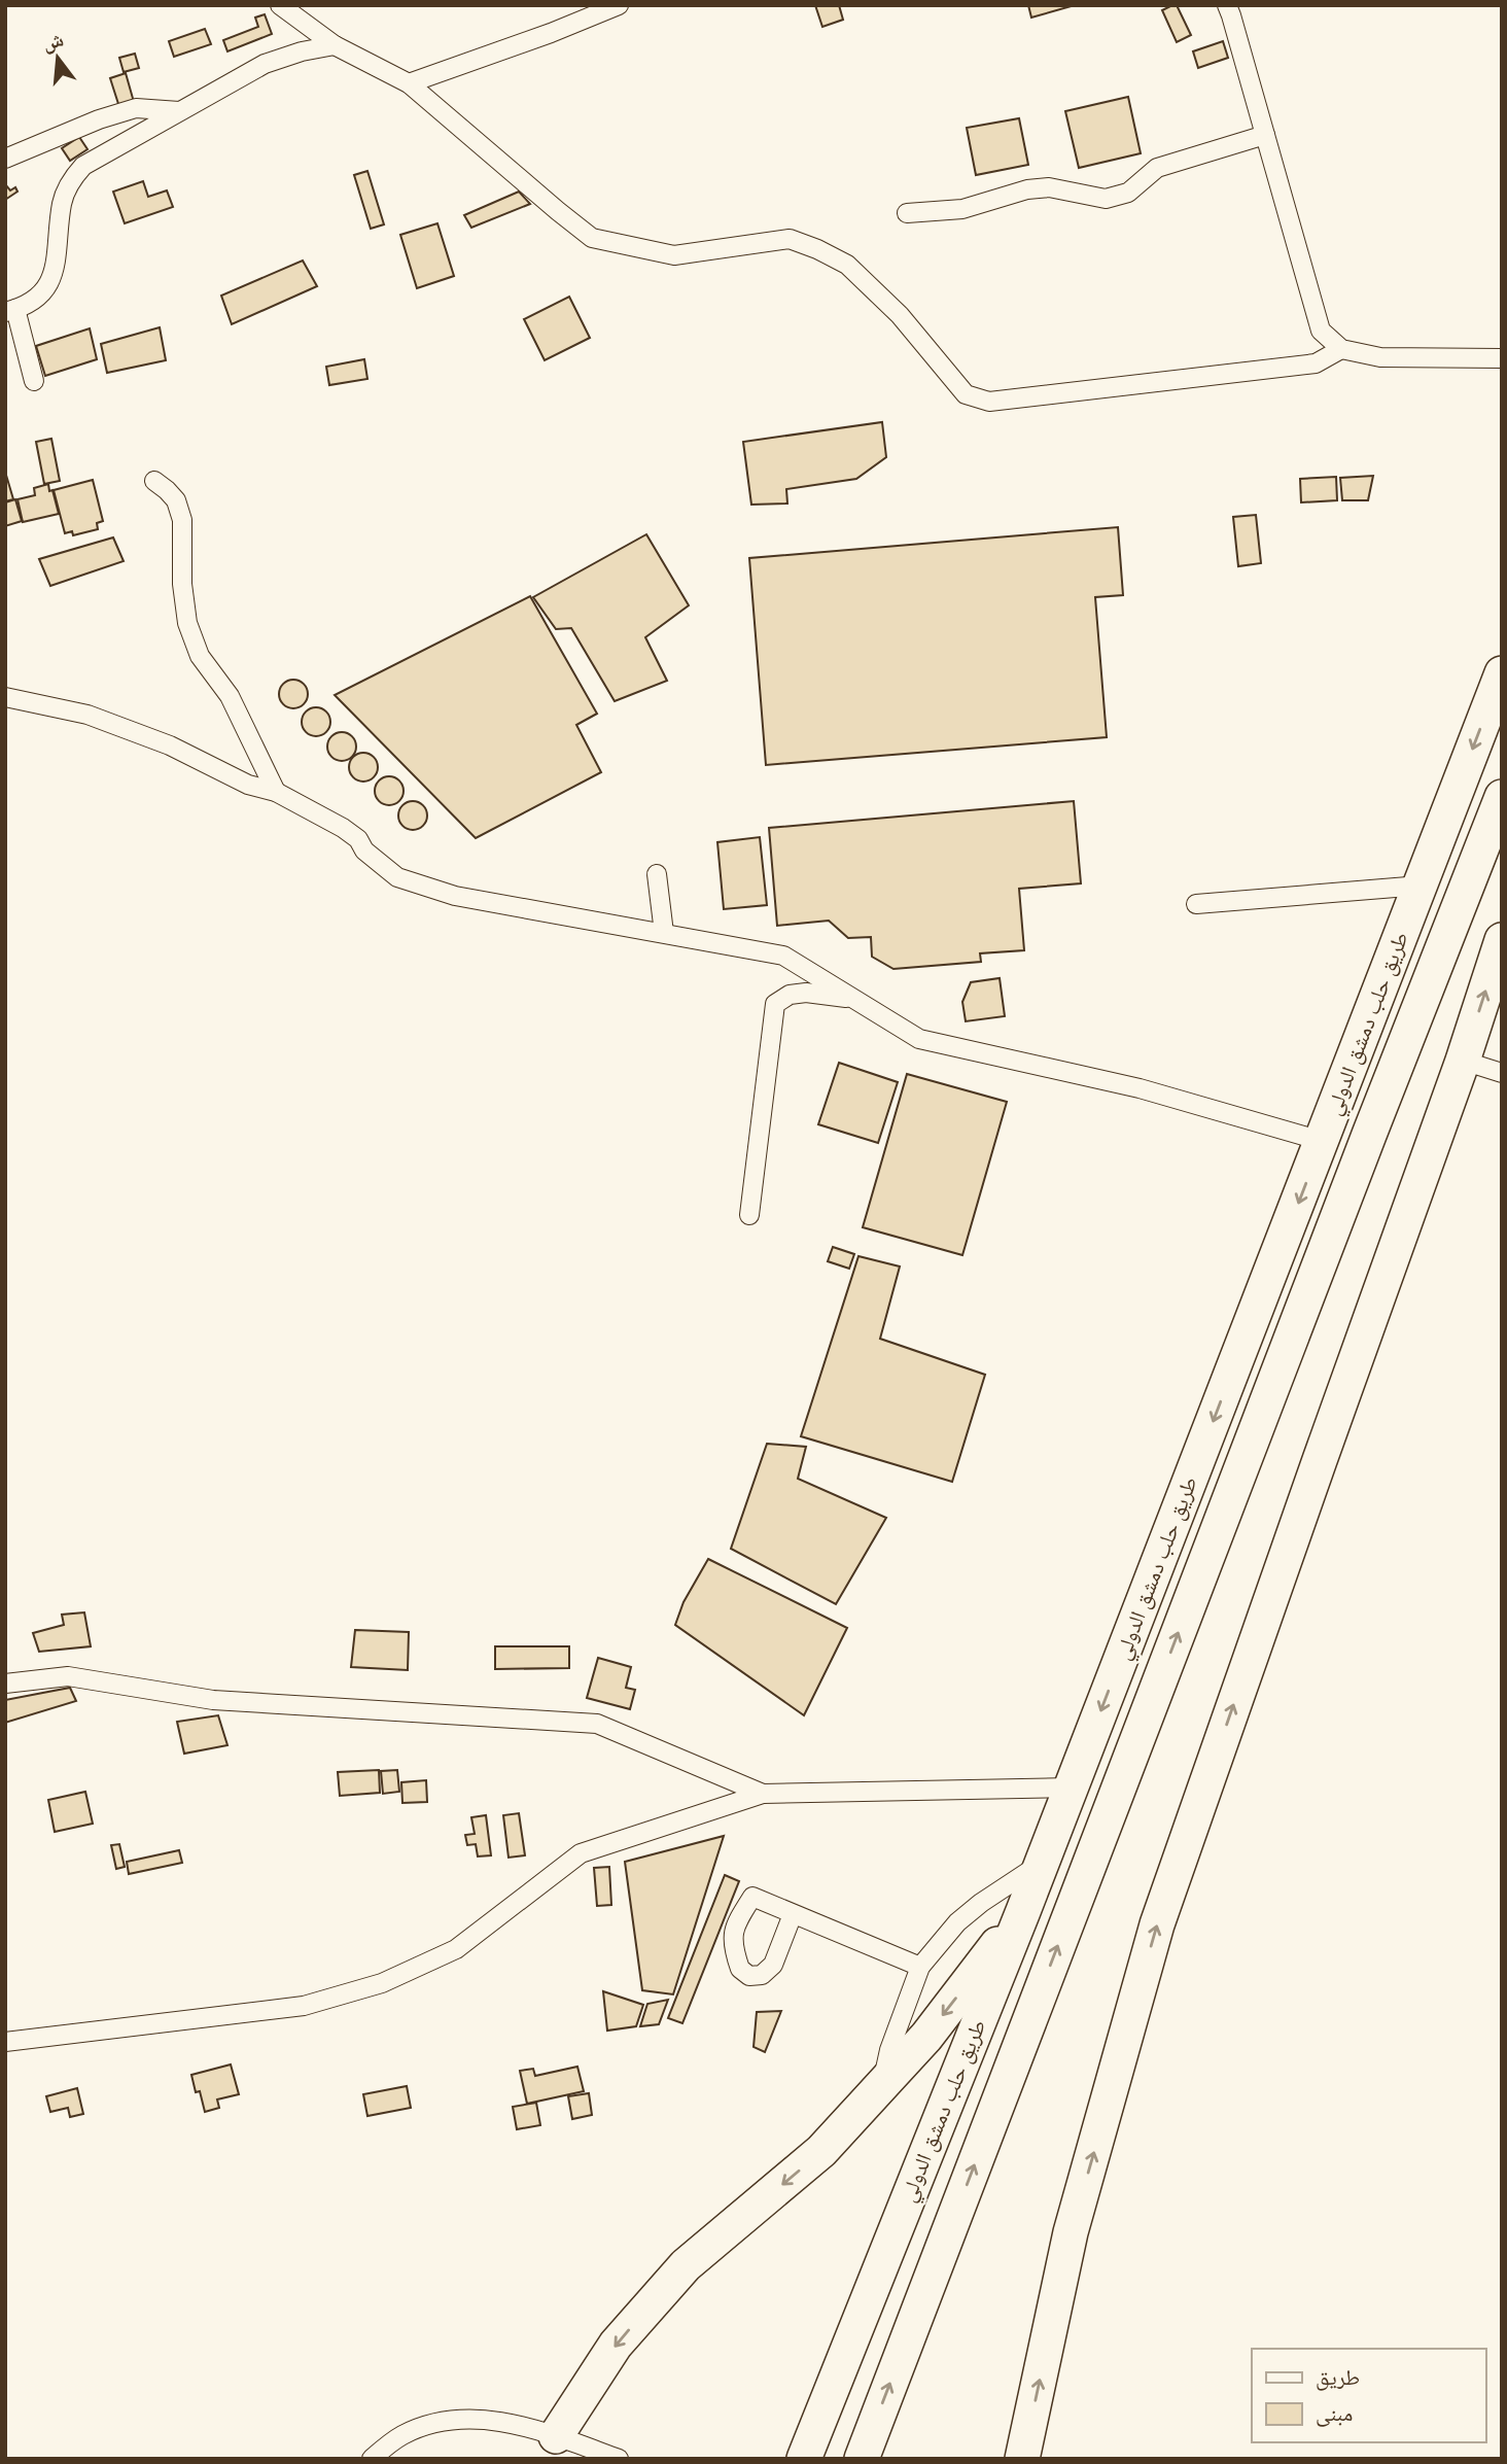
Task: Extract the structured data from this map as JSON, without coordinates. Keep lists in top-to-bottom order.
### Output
{
  "streets": {
    "highway": ["طريق حلب دمشق الدولي"]
  },
  "legend": ["طريق", "مبنى"],
  "north": "top"
}
